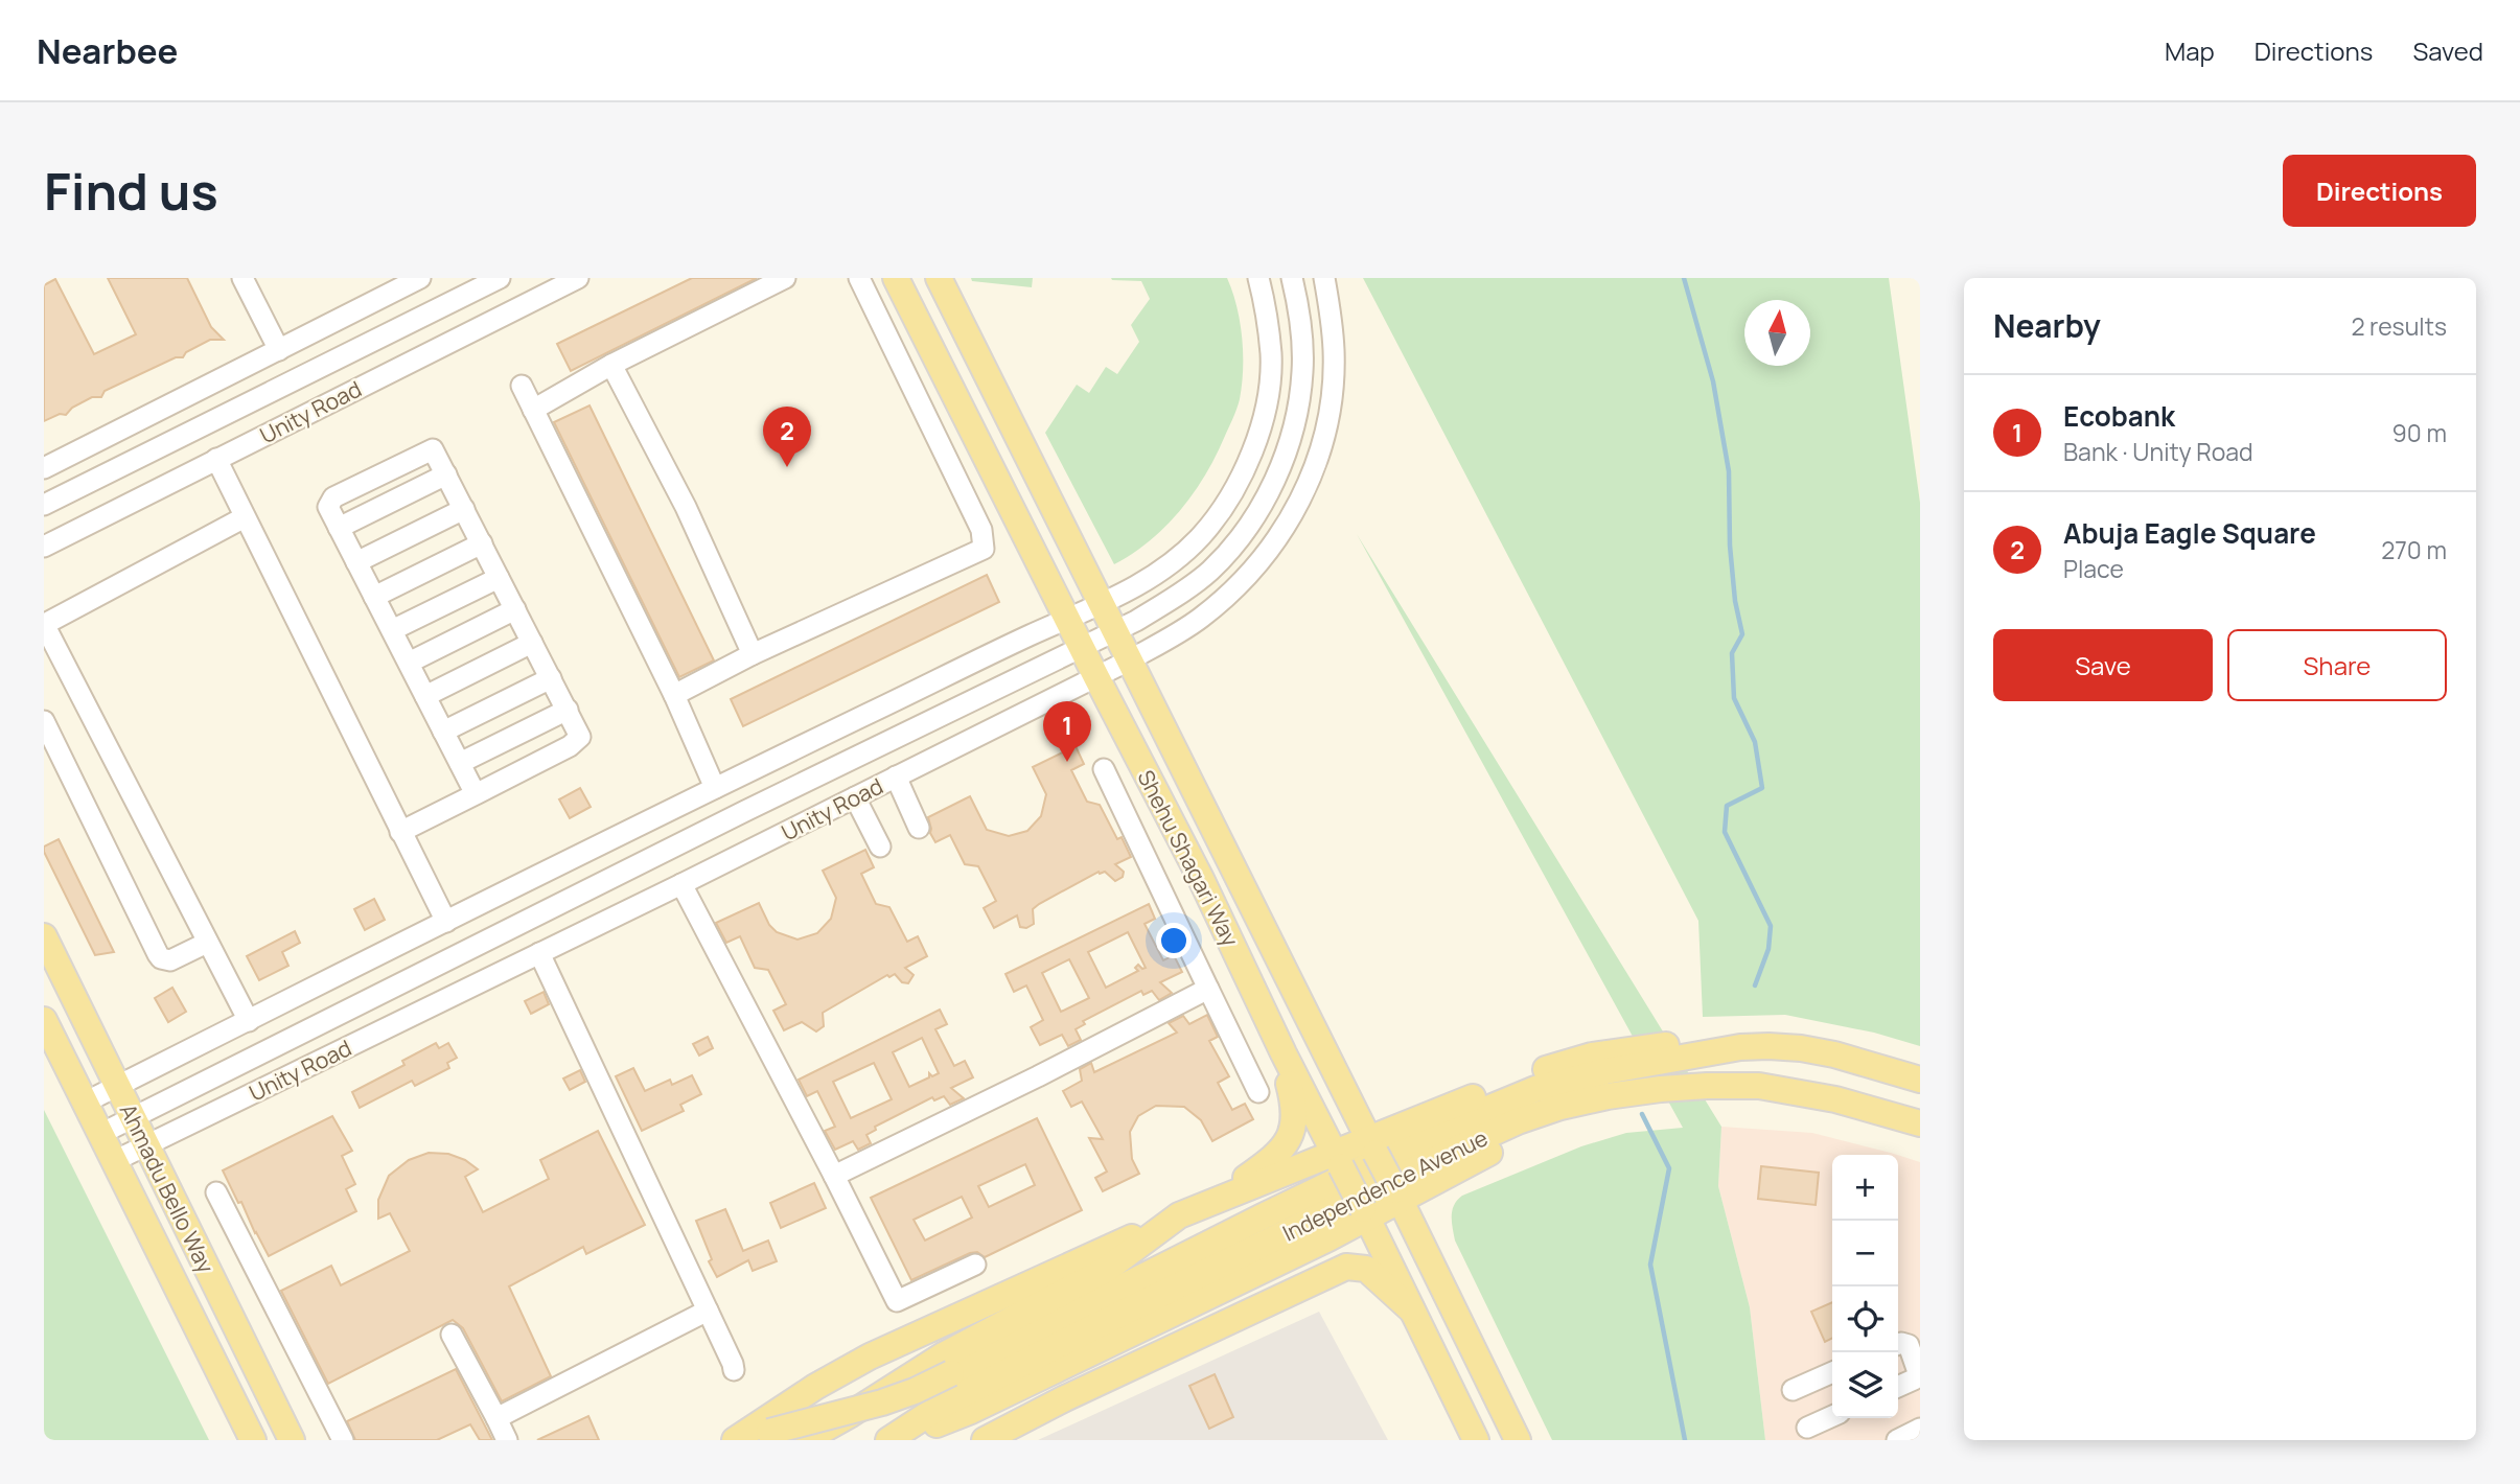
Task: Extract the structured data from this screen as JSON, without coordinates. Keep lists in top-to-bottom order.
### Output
{
  "streets": {
    "main road": ["Shehu Shagari Way", "Independence Avenue", "Ahmadu Bello Way"],
    "street": ["Unity Road"]
  },
  "crossings": [
    ["Unity Road", "Shehu Shagari Way"],
    ["Unity Road", "Ahmadu Bello Way"],
    ["Shehu Shagari Way", "Independence Avenue"]
  ],
  "north": "top",
  "page": {
    "header": "Nearbee",
    "nav": ["Map", "Directions", "Saved"],
    "buttons": [
      "Directions",
      ["Save", "Share"]
    ],
    "title": "Find us",
    "heading": ["Nearby", "2 results"],
    "list": [
      {
        "mark": "1",
        "name": "Ecobank",
        "note": "Bank · Unity Road",
        "value": "90 m"
      },
      {
        "mark": "2",
        "name": "Abuja Eagle Square",
        "note": "Place",
        "value": "270 m"
      }
    ],
    "pins": ["2", "1"],
    "map_buttons": ["+", "−"]
  }
}
